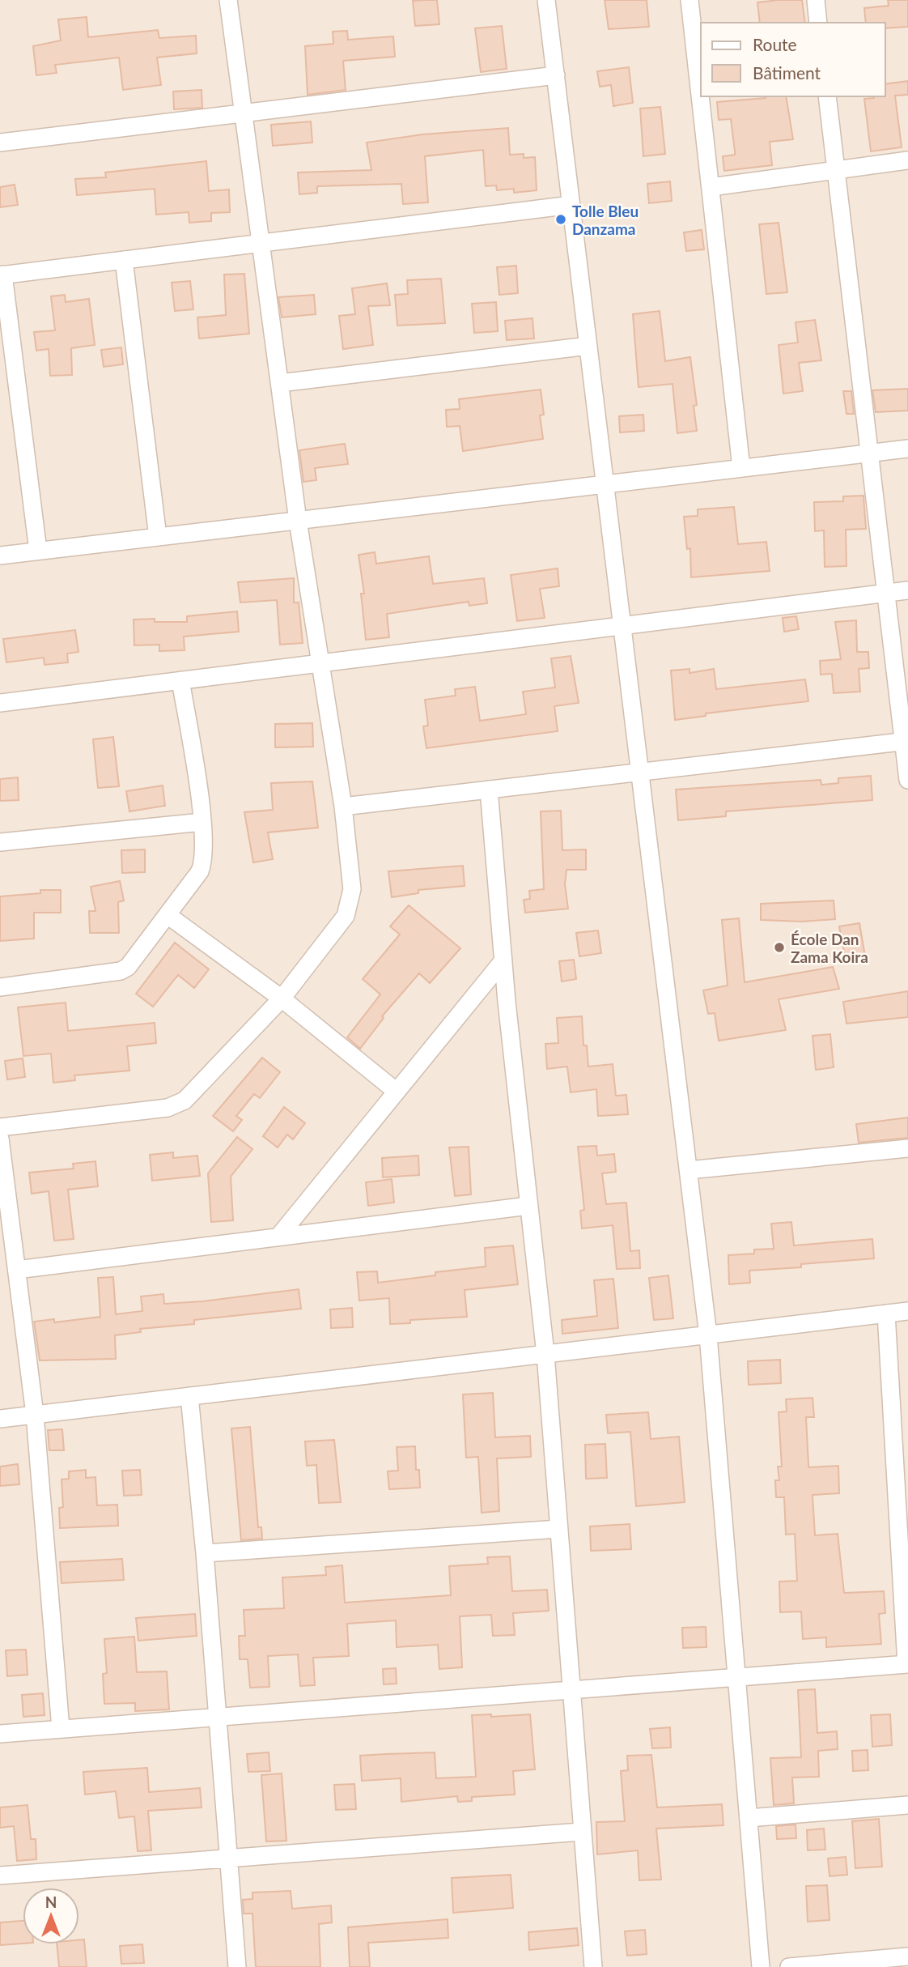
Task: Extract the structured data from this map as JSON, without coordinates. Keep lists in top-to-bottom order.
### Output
{
  "places": ["Tolle Bleu Danzama", "École Dan Zama Koira"],
  "legend": ["Route", "Bâtiment"],
  "north": "top"
}
